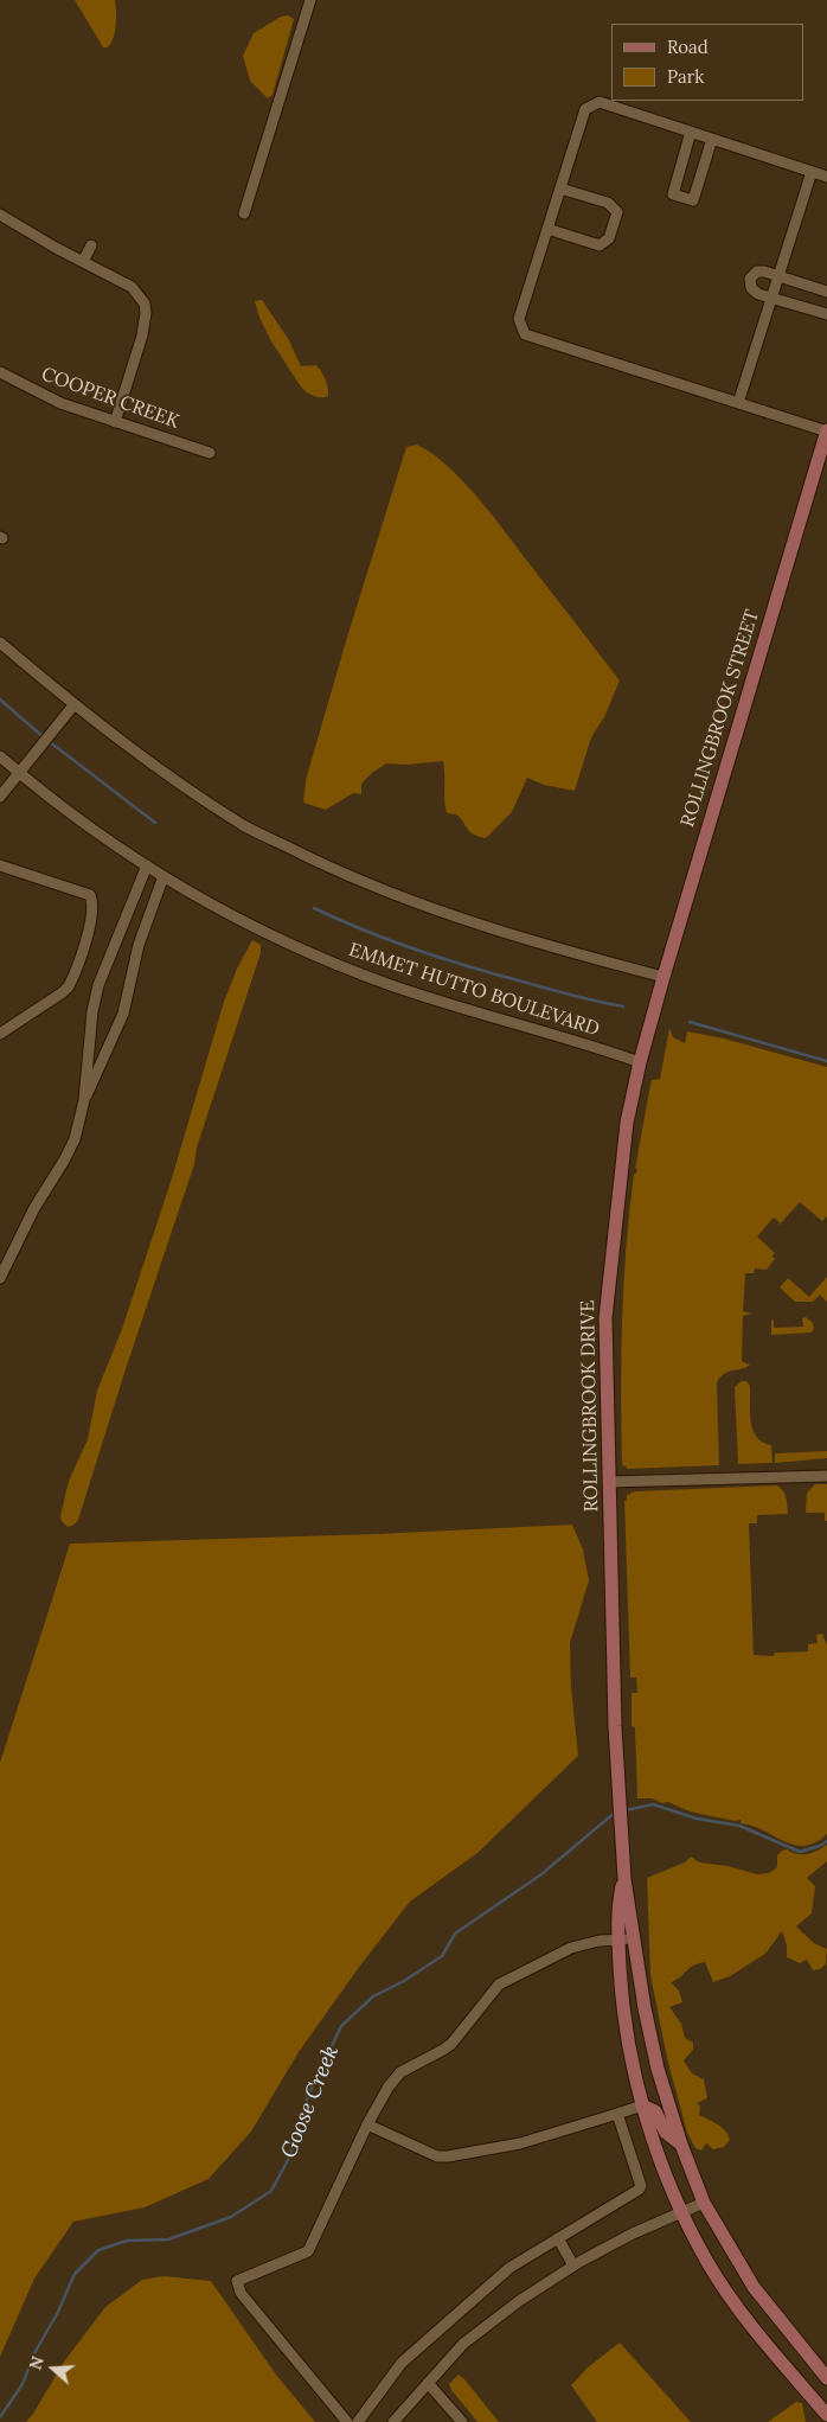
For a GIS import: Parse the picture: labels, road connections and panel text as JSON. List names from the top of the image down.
{
  "streets": {
    "main road": ["ROLLINGBROOK STREET", "ROLLINGBROOK DRIVE"],
    "street": ["COOPER CREEK", "EMMET HUTTO BOULEVARD"]
  },
  "crossings": [
    ["ROLLINGBROOK STREET", "ROLLINGBROOK DRIVE"],
    ["EMMET HUTTO BOULEVARD", "ROLLINGBROOK DRIVE"]
  ],
  "water": ["Goose Creek"],
  "legend": ["Road", "Park"],
  "north": "left"
}
